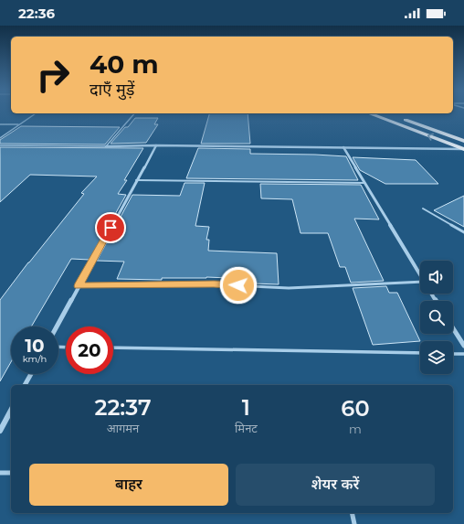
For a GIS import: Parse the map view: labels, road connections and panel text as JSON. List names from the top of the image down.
{
  "page": {
    "status": "22:36",
    "turn": ["40 m", "दाएँ मुड़ें"],
    "speed": "10 km/h",
    "limit": "20",
    "eta": [
      "22:37",
      "आगमन",
      "1",
      "मिनट",
      "60",
      "m"
    ],
    "buttons": ["बाहर", "शेयर करें"]
  }
}
